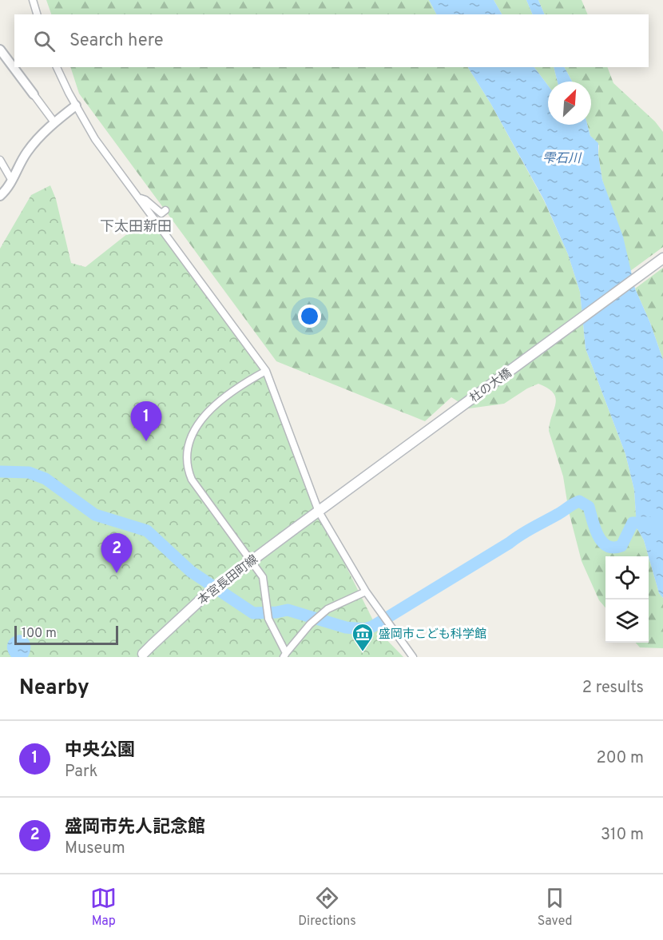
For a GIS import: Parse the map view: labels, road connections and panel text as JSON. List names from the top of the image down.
{
  "streets": {
    "main road": ["杜の大橋", "本宮長田町線"]
  },
  "crossings": [
    ["杜の大橋", "本宮長田町線"]
  ],
  "districts": ["下太田新田"],
  "water": ["雫石川"],
  "places": {
    "museum": ["盛岡市こども科学館"]
  },
  "scale_bar": "100 m",
  "north": "top right",
  "page": {
    "search": "Search here",
    "pins": ["1", "2"],
    "scale": "100 m",
    "heading": ["Nearby", "2 results"],
    "list": [
      {
        "mark": "1",
        "name": "中央公園",
        "note": "Park",
        "value": "200 m"
      },
      {
        "mark": "2",
        "name": "盛岡市先人記念館",
        "note": "Museum",
        "value": "310 m"
      }
    ],
    "nav": ["Map", "Directions", "Saved"]
  }
}
